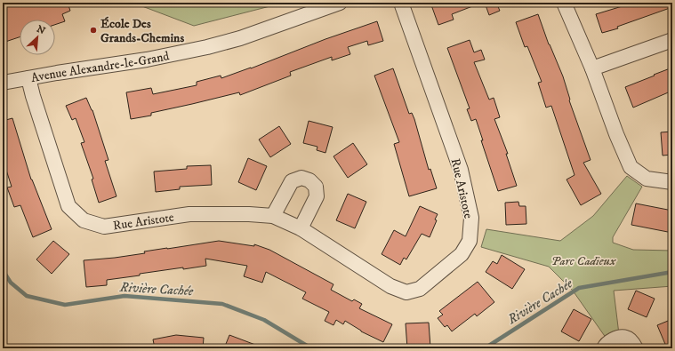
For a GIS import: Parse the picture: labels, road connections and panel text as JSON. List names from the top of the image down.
{
  "streets": {
    "street": ["Avenue Alexandre-le-Grand", "Rue Aristote"]
  },
  "crossings": [
    ["Avenue Alexandre-le-Grand", "Rue Aristote"]
  ],
  "water": ["Rivière Cachée"],
  "parks": ["Parc Cadieux"],
  "places": ["École Des Grands-Chemins"],
  "north": "top right"
}
